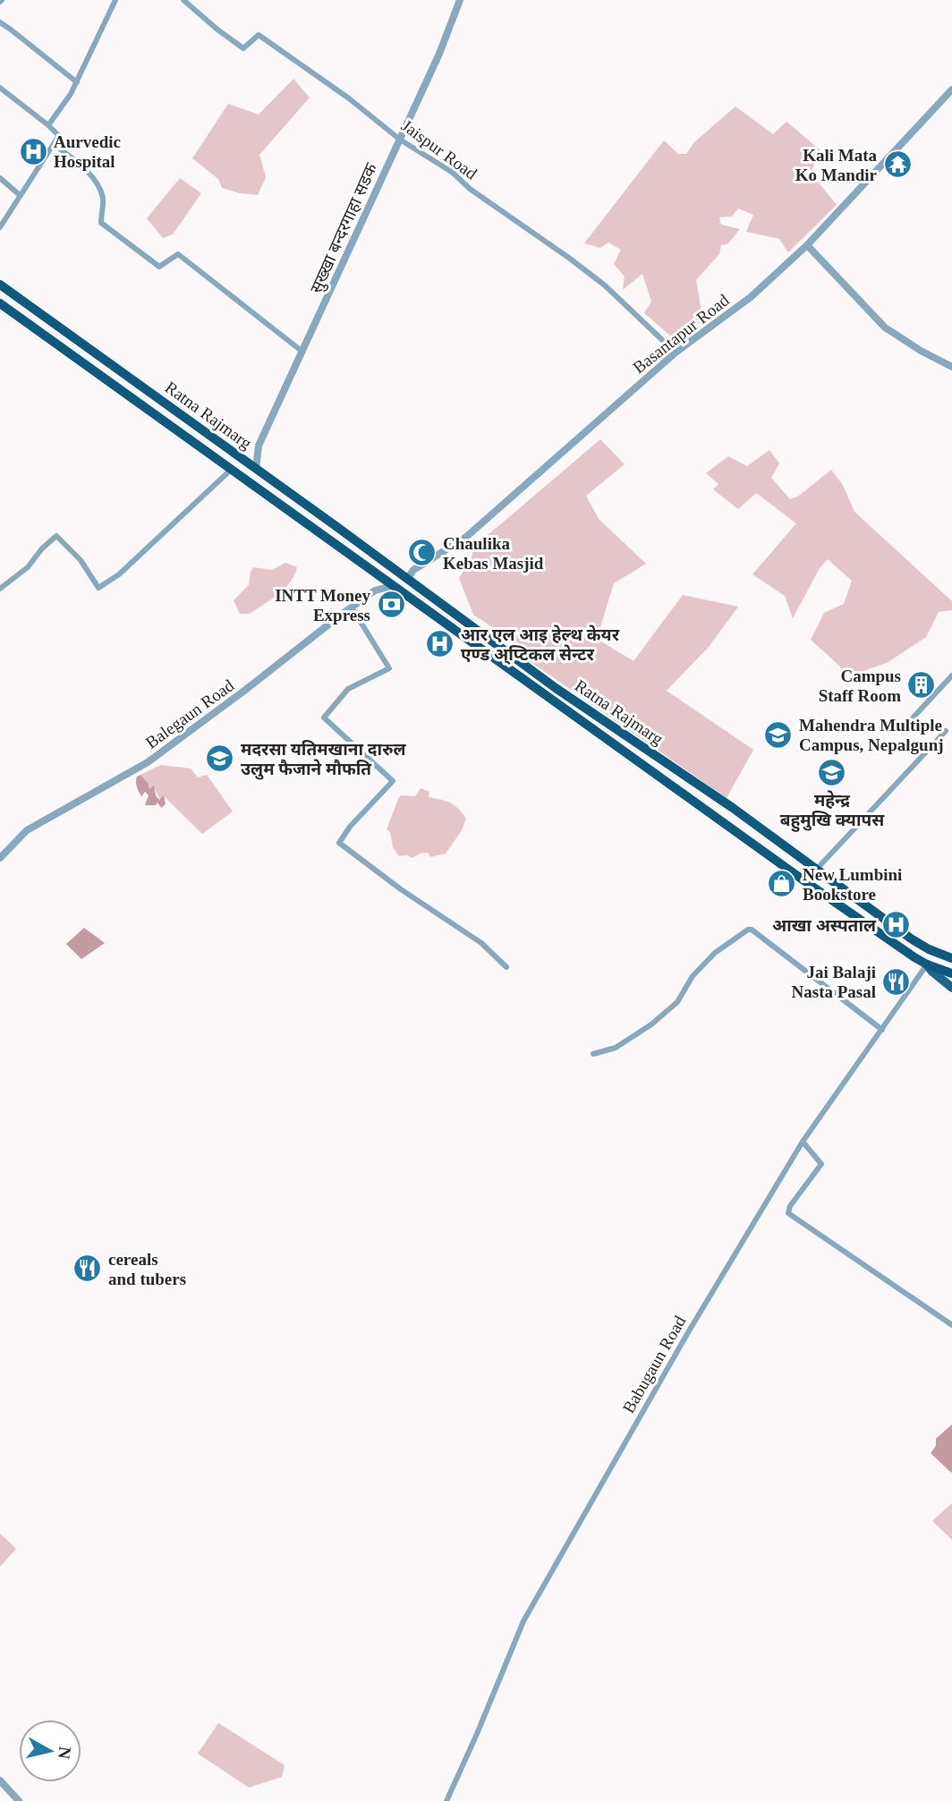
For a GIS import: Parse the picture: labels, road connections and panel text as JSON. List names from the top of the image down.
{
  "streets": {
    "highway": ["Ratna Rajmarg"],
    "street": [
      "Jaispur Road",
      "सुख्खा बन्दरगाहा सडक",
      "Basantapur Road",
      "Balegaun Road",
      "Babugaun Road"
    ]
  },
  "crossings": [
    ["Jaispur Road", "सुख्खा बन्दरगाहा सडक"],
    ["Jaispur Road", "Basantapur Road"],
    ["सुख्खा बन्दरगाहा सडक", "Ratna Rajmarg"],
    ["Basantapur Road", "Ratna Rajmarg"],
    ["Ratna Rajmarg", "Balegaun Road"],
    ["Ratna Rajmarg", "Babugaun Road"]
  ],
  "places": {
    "hospital": ["Aurvedic Hospital", "आर एल आइ हेल्थ केयर एण्ड अ्प्टिकल सेन्टर", "आखा अस्पताल"],
    "temple": ["Kali Mata Ko Mandir"],
    "mosque": ["Chaulika Kebas Masjid"],
    "bank": ["INTT Money Express"],
    "building": ["Campus Staff Room"],
    "school or university": ["Mahendra Multiple Campus, Nepalgunj", "मदरसा यतिमखाना दारुल उलुम फैजाने माैफति", "महेन्द्र बहुमुखि क्यापस"],
    "shop": ["New Lumbini Bookstore"],
    "restaurant": ["Jai Balaji Nasta Pasal", "cereals and tubers"]
  },
  "north": "right"
}
